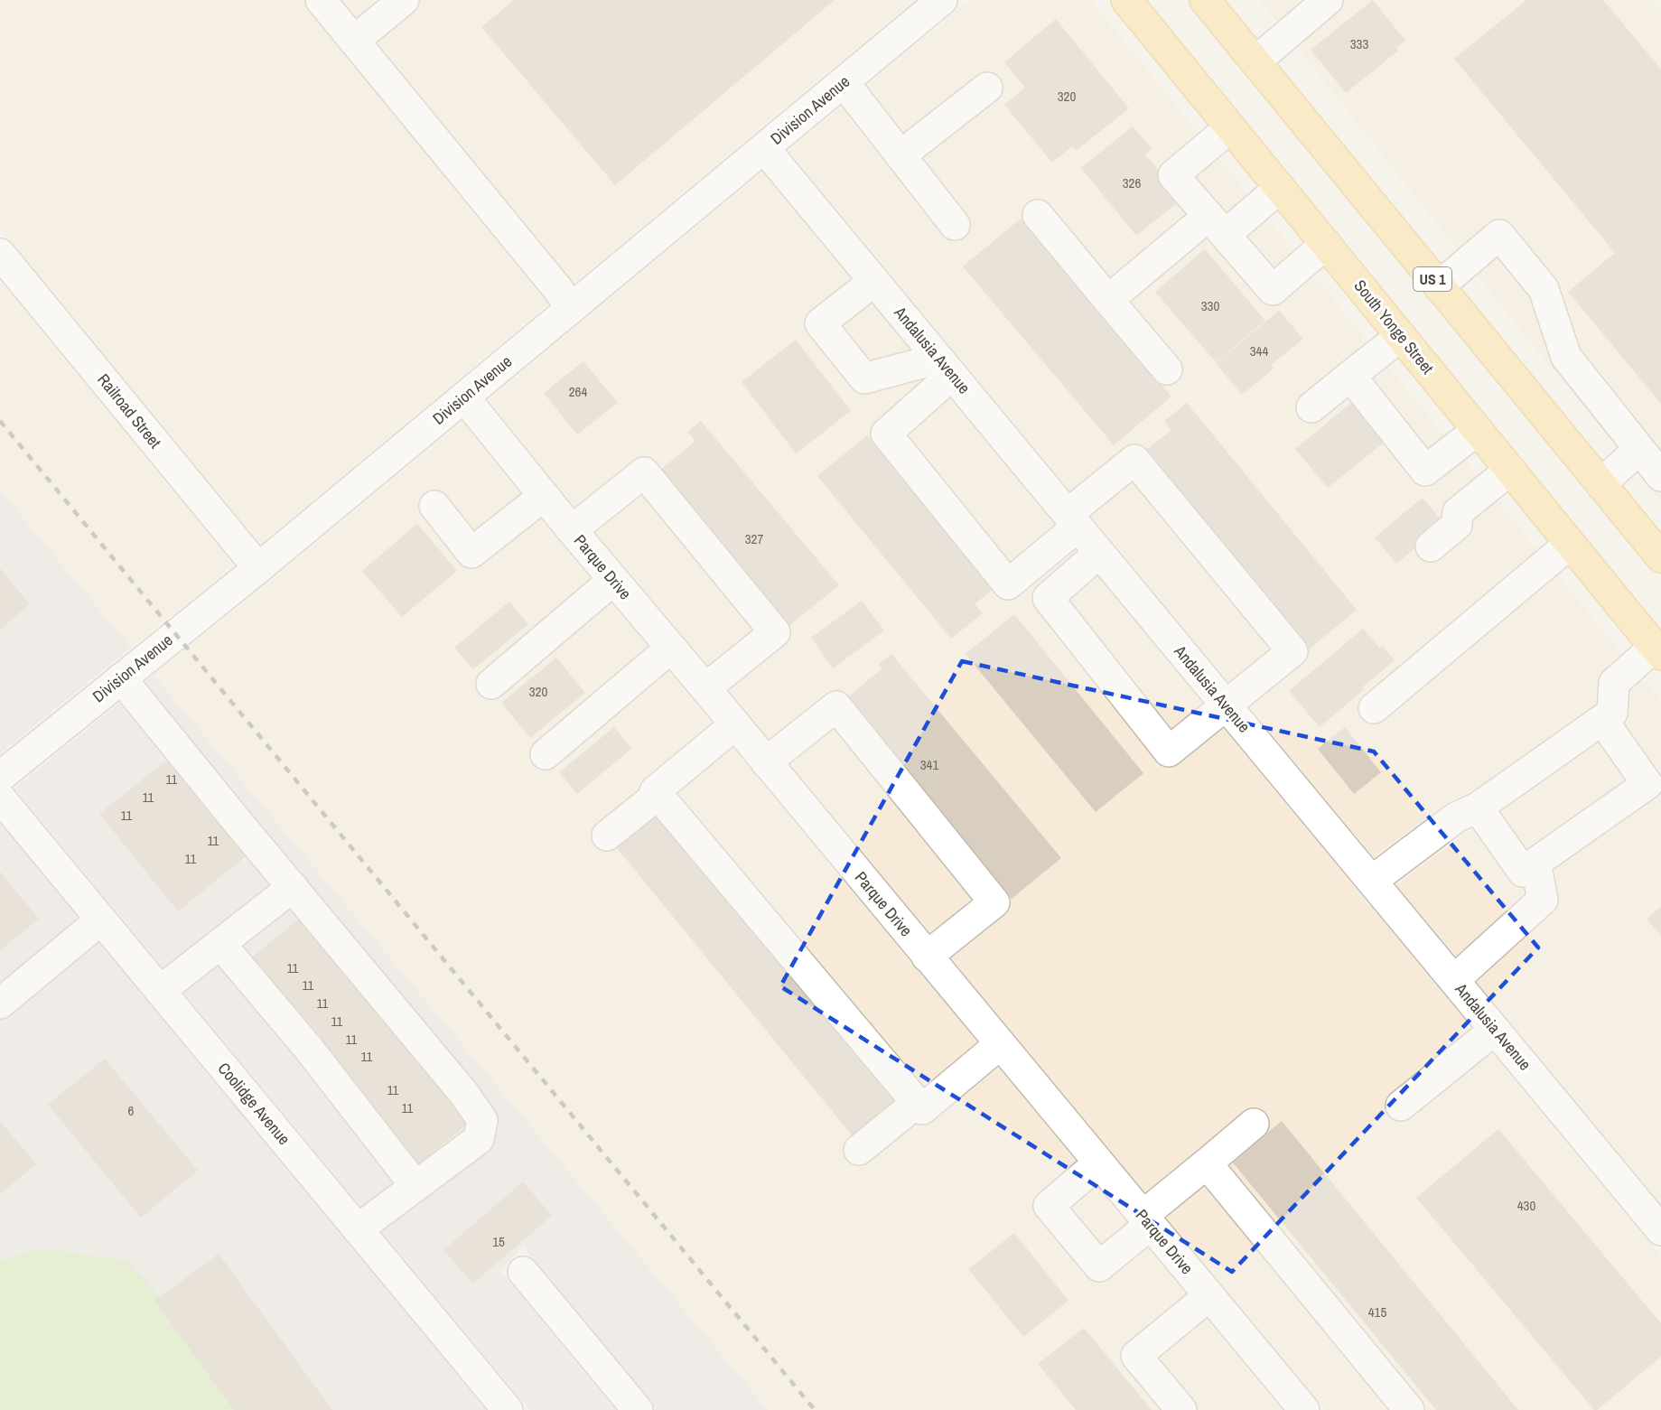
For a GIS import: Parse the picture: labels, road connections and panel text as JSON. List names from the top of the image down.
{
  "streets": {
    "main road": ["US 1", "South Yonge Street"],
    "street": [
      "Division Avenue",
      "Andalusia Avenue",
      "Railroad Street",
      "Parque Drive",
      "Coolidge Avenue"
    ]
  },
  "crossings": [
    ["Division Avenue", "Andalusia Avenue"],
    ["Division Avenue", "Railroad Street"],
    ["Division Avenue", "Parque Drive"]
  ],
  "house_numbers": [
    "333",
    "320",
    "326",
    "330",
    "344",
    "264",
    "327",
    "320",
    "341",
    "11",
    "11",
    "11",
    "11",
    "11",
    "11",
    "11",
    "11",
    "11",
    "11",
    "11",
    "11",
    "11",
    "6",
    "430",
    "15",
    "415"
  ]
}
